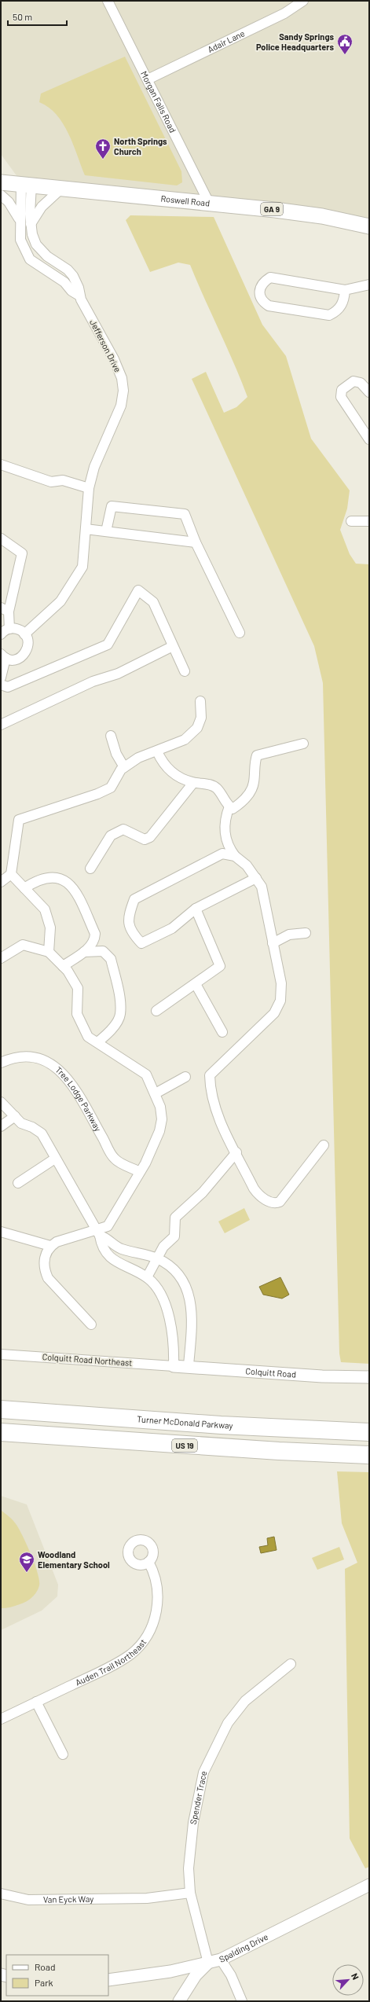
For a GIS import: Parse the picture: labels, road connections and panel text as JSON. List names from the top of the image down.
{
  "streets": {
    "highway": ["Turner McDonald Parkway", "US 19"],
    "main road": ["Roswell Road", "GA 9"],
    "street": [
      "Adair Lane",
      "Morgan Falls Road",
      "Jefferson Drive",
      "Tree Lodge Parkway",
      "Colquitt Road Northeast",
      "Colquitt Road",
      "Auden Trail Northeast",
      "Spender Trace",
      "Van Eyck Way",
      "Spalding Drive"
    ]
  },
  "crossings": [
    ["Adair Lane", "Morgan Falls Road"],
    ["Morgan Falls Road", "Roswell Road"],
    ["Roswell Road", "Jefferson Drive"],
    ["Colquitt Road Northeast", "Colquitt Road"],
    ["Spender Trace", "Van Eyck Way"],
    ["Spender Trace", "Spalding Drive"]
  ],
  "places": {
    "public building": ["Sandy Springs Police Headquarters"],
    "church": ["North Springs Church"],
    "school or university": ["Woodland Elementary School"]
  },
  "legend": ["Road", "Park"],
  "scale_bar": "50 m",
  "north": "top right"
}
